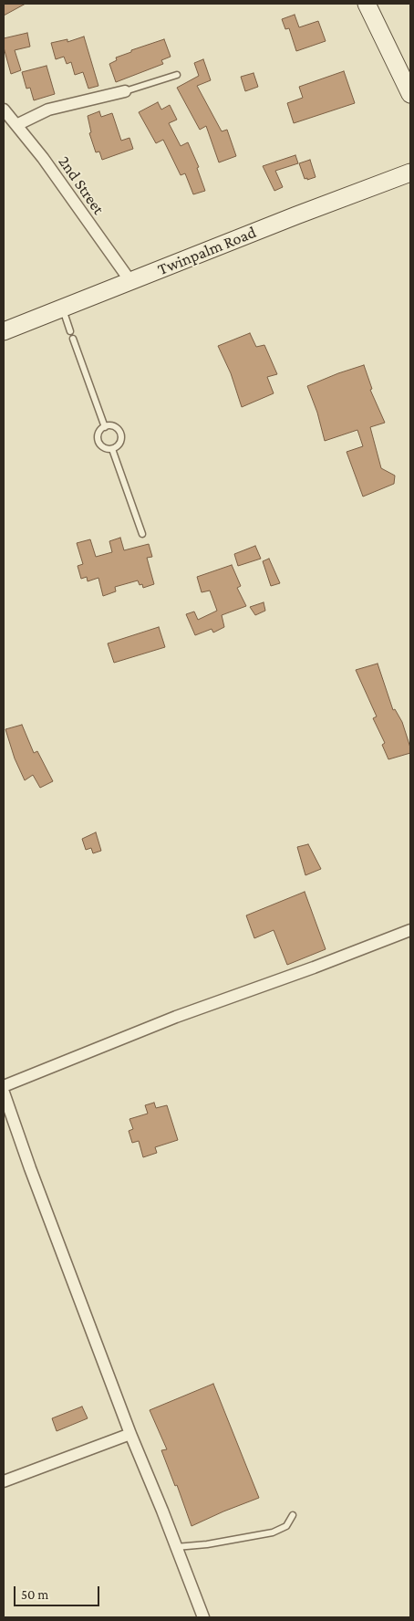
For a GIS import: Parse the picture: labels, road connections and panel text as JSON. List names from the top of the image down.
{
  "streets": {
    "main road": ["Twinpalm Road"],
    "street": ["2nd Street"]
  },
  "crossings": [
    ["2nd Street", "Twinpalm Road"]
  ],
  "scale_bar": "50 m"
}
